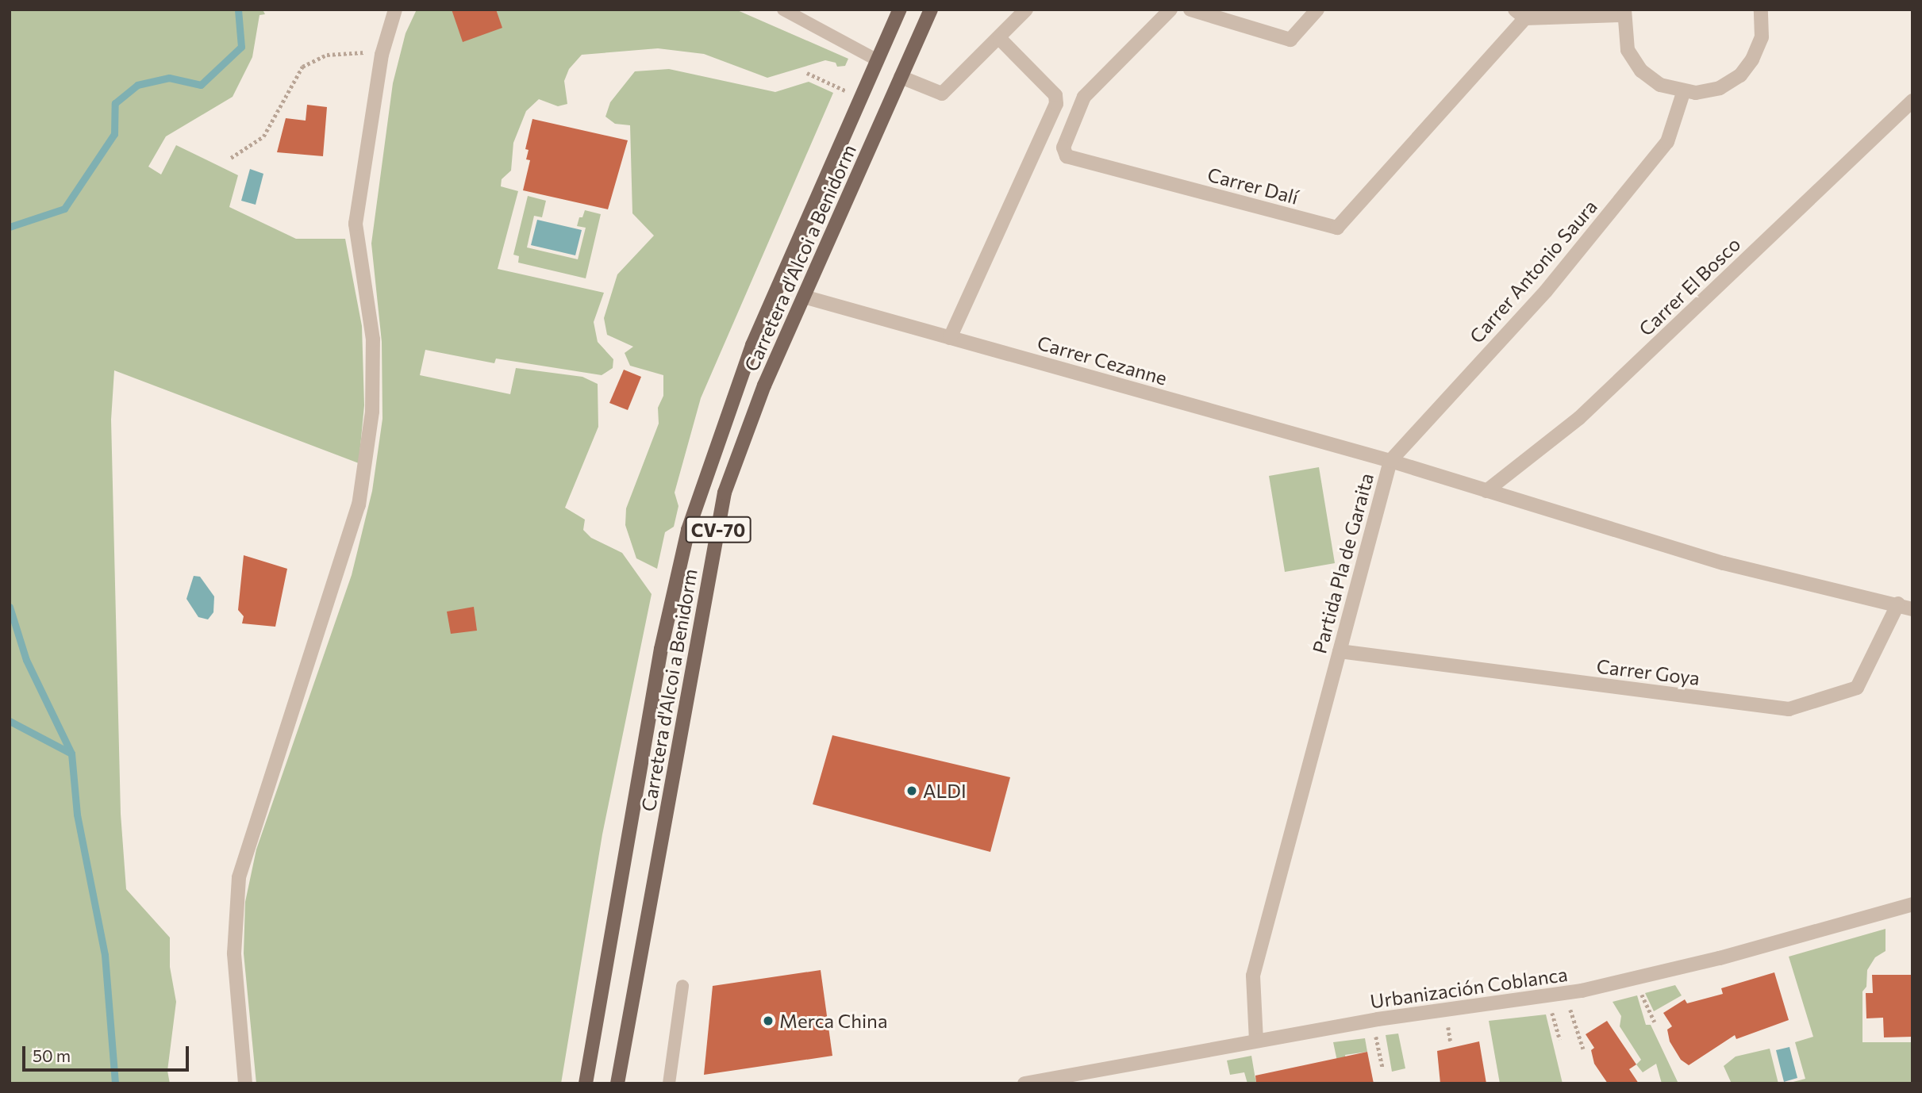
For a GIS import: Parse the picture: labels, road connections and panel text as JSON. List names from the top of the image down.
{
  "streets": {
    "main road": ["Carretera d'Alcoi a Benidorm", "CV-70"],
    "street": [
      "Carrer Dalí",
      "Carrer Antonio Saura",
      "Carrer El Bosco",
      "Carrer Cezanne",
      "Partida Pla de Garaita",
      "Carrer Goya",
      "Urbanización Coblanca"
    ]
  },
  "crossings": [
    ["Carretera d'Alcoi a Benidorm", "Carrer Cezanne"],
    ["Carrer Antonio Saura", "Carrer Cezanne"],
    ["Carrer Antonio Saura", "Partida Pla de Garaita"],
    ["Carrer El Bosco", "Partida Pla de Garaita"],
    ["Carrer Cezanne", "Partida Pla de Garaita"],
    ["Partida Pla de Garaita", "Carrer Goya"],
    ["Partida Pla de Garaita", "Urbanización Coblanca"]
  ],
  "places": ["ALDI", "Merca China"],
  "scale_bar": "50 m"
}
